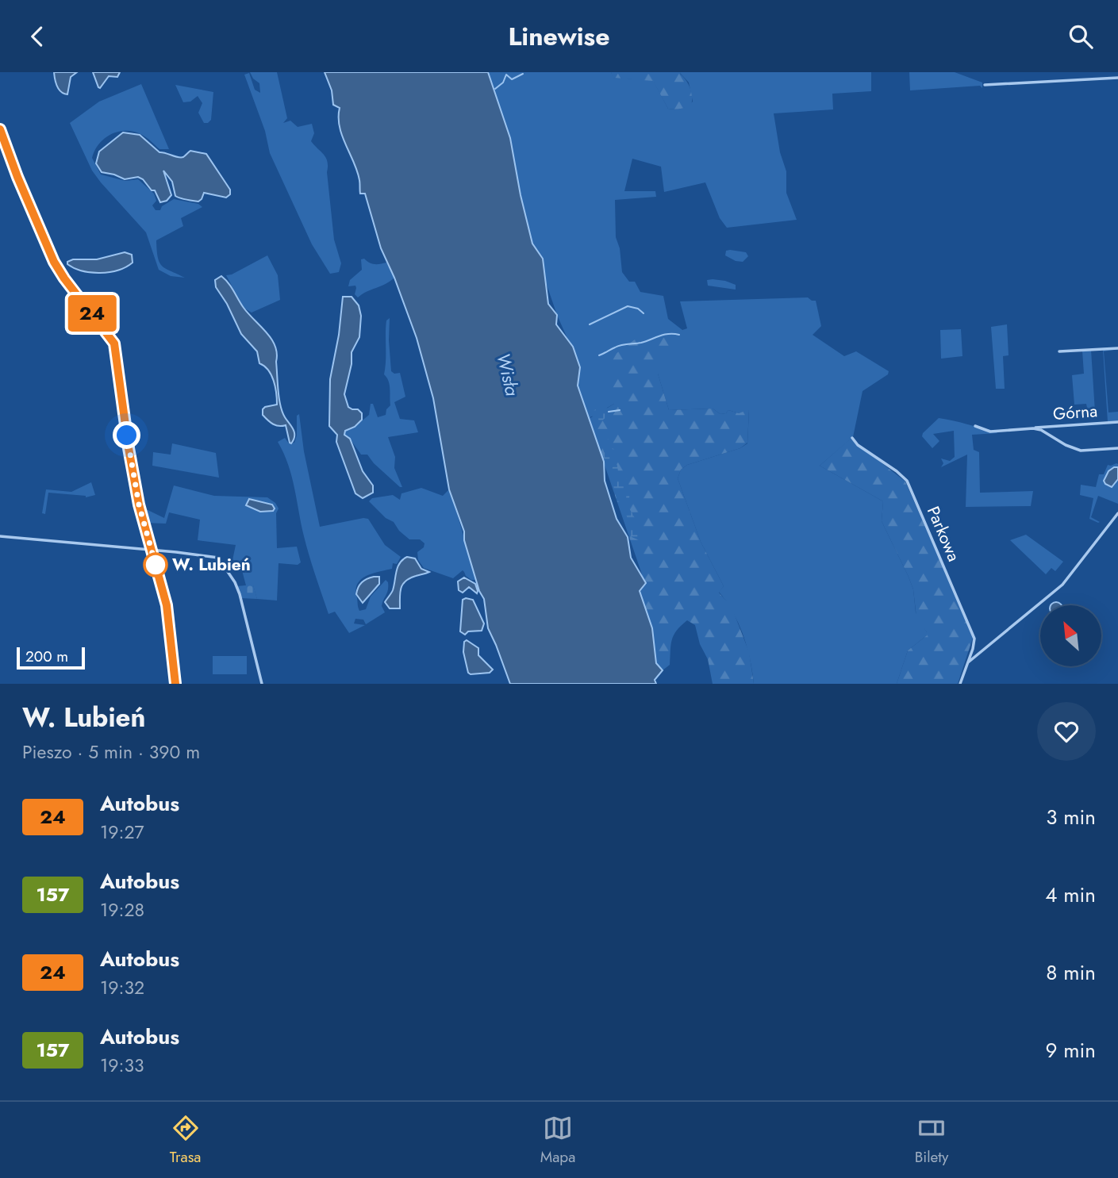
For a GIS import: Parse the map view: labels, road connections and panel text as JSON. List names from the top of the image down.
{
  "streets": {
    "street": ["Górna", "Parkowa"]
  },
  "water": ["Wisła"],
  "places": ["W. Lubień"],
  "lines": ["bus line 24"],
  "scale_bar": "200 m",
  "north": "top left",
  "page": {
    "header": "Linewise",
    "on_map": "24",
    "scale": "200 m",
    "heading": ["W. Lubień", "Pieszo · 5 min · 390 m"],
    "list": [
      {
        "mark": "24",
        "name": "Autobus",
        "note": "19:27",
        "value": "3 min"
      },
      {
        "mark": "157",
        "name": "Autobus",
        "note": "19:28",
        "value": "4 min"
      },
      {
        "mark": "24",
        "name": "Autobus",
        "note": "19:32",
        "value": "8 min"
      },
      {
        "mark": "157",
        "name": "Autobus",
        "note": "19:33",
        "value": "9 min"
      }
    ],
    "tabs": ["Trasa", "Mapa", "Bilety"]
  }
}
